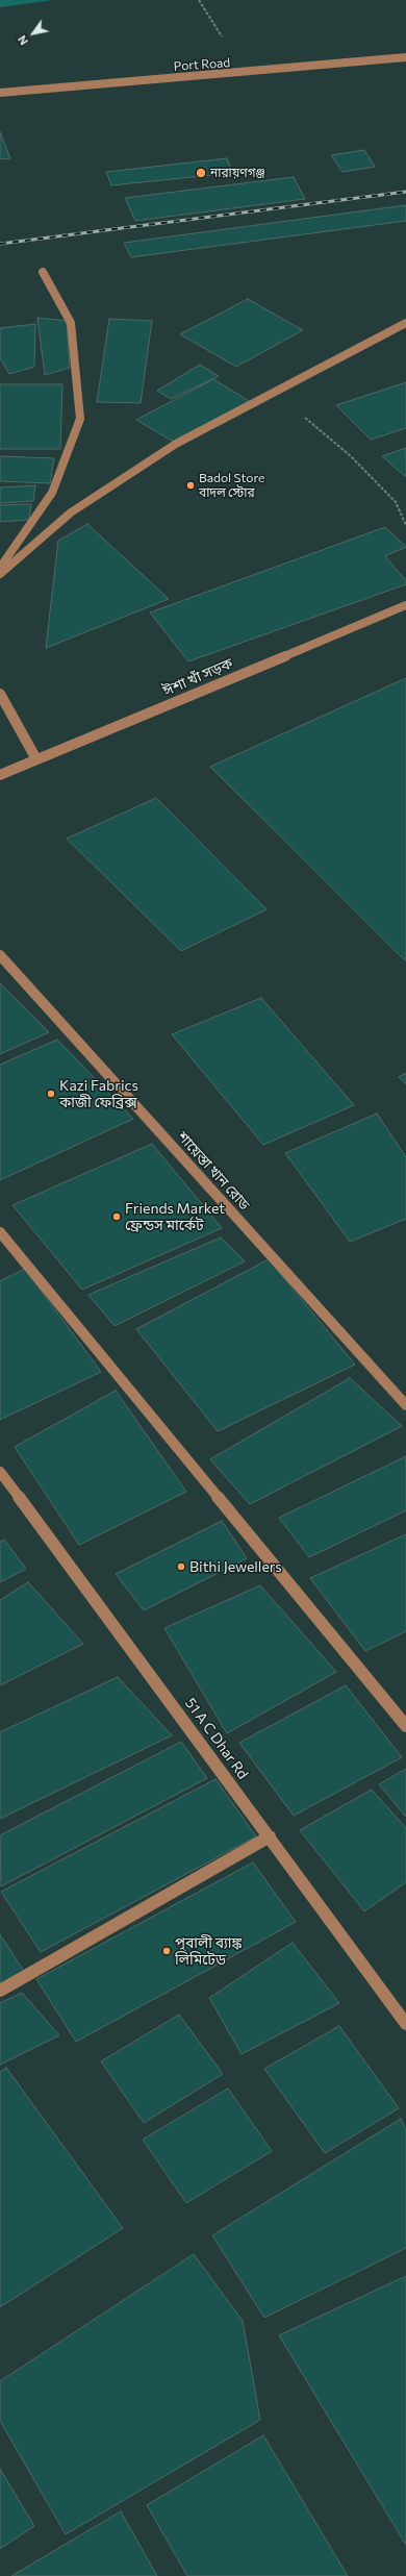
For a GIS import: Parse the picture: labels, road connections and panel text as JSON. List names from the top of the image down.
{
  "streets": {
    "street": [
      "Port Road",
      "ঈশা খাঁ সড়ক",
      "শায়েস্তা খান রোড",
      "51 A C Dhar Rd"
    ]
  },
  "places": [
    "নারায়ণগঞ্জ",
    "Badol Store বাদল স্টোর",
    "Kazi Fabrics কাজী ফেব্রিক্স",
    "Friends Market ফ্রেন্ডস মার্কেট",
    "Bithi Jewellers",
    "পূবালী ব্যাঙ্ক লিমিটেড"
  ],
  "north": "bottom left"
}
